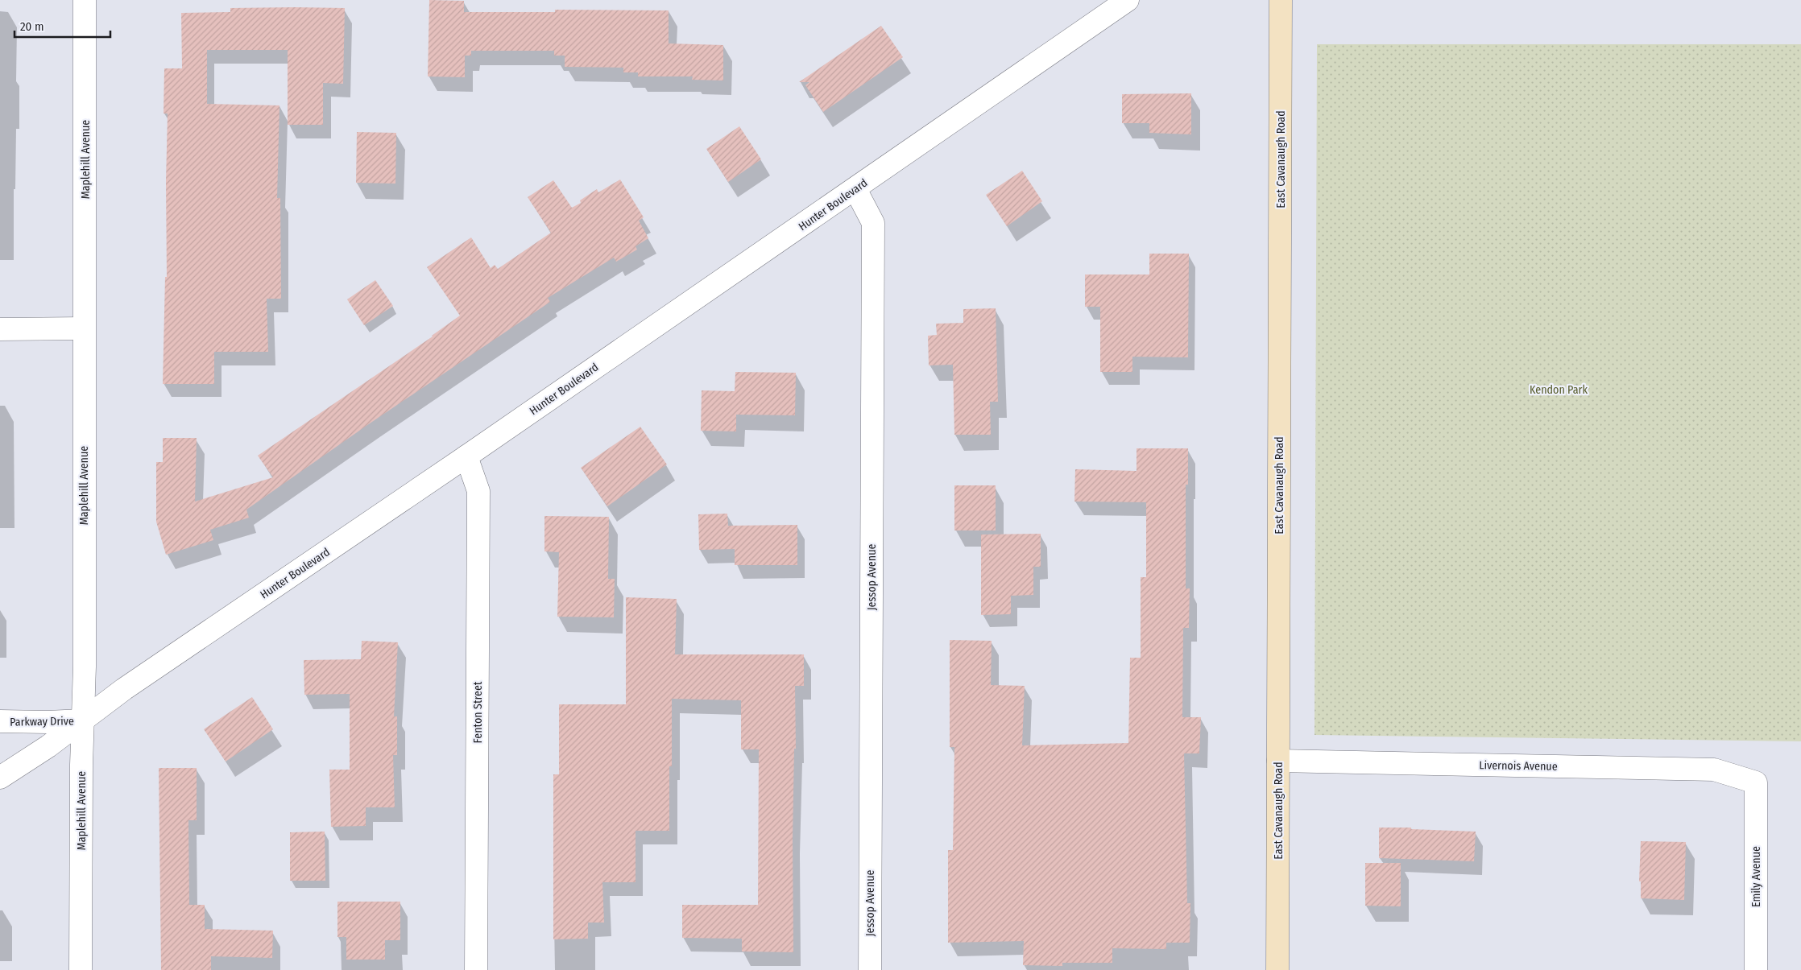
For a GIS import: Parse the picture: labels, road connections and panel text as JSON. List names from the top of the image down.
{
  "streets": {
    "street": [
      "Maplehill Avenue",
      "East Cavanaugh Road",
      "Hunter Boulevard",
      "Jessop Avenue",
      "Fenton Street",
      "Parkway Drive",
      "Livernois Avenue",
      "Emily Avenue"
    ]
  },
  "crossings": [
    ["Maplehill Avenue", "Hunter Boulevard"],
    ["Maplehill Avenue", "Parkway Drive"],
    ["East Cavanaugh Road", "Livernois Avenue"],
    ["Hunter Boulevard", "Jessop Avenue"],
    ["Hunter Boulevard", "Fenton Street"],
    ["Hunter Boulevard", "Parkway Drive"],
    ["Livernois Avenue", "Emily Avenue"]
  ],
  "parks": ["Kendon Park"],
  "scale_bar": "20 m"
}
